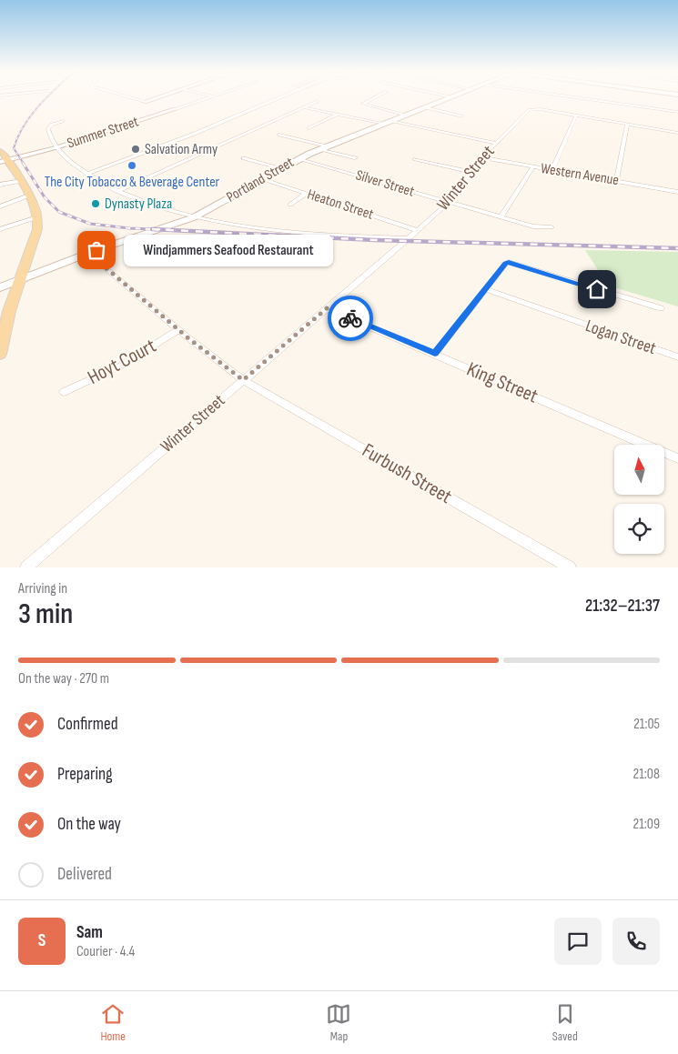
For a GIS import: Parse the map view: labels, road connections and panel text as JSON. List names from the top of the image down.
{
  "streets": {
    "street": [
      "Summer Street",
      "Western Avenue",
      "Winter Street",
      "Portland Street",
      "Silver Street",
      "Heaton Street",
      "Logan Street",
      "Hoyt Court",
      "King Street",
      "Furbush Street"
    ]
  },
  "crossings": [
    ["Western Avenue", "Winter Street"],
    ["Winter Street", "Silver Street"],
    ["Winter Street", "Heaton Street"],
    ["Winter Street", "King Street"],
    ["Winter Street", "Furbush Street"],
    ["Portland Street", "Silver Street"],
    ["Portland Street", "Heaton Street"],
    ["Portland Street", "Furbush Street"],
    ["Hoyt Court", "Furbush Street"]
  ],
  "places": [
    "Salvation Army",
    "The City Tobacco & Beverage Center",
    "Dynasty Plaza",
    "Windjammers Seafood Restaurant"
  ],
  "north": "top",
  "page": {
    "bubble": "Windjammers Seafood Restaurant",
    "heading": ["3 min", "Arriving in", "21:32–21:37"],
    "panel": ["Sam", "Courier · 4.4"],
    "bar": "On the way · 270 m",
    "list": [
      ["Confirmed", "21:05"],
      ["Preparing", "21:08"],
      ["On the way", "21:09"],
      "Delivered"
    ],
    "round": "S",
    "tabs": ["Home", "Map", "Saved"]
  }
}
